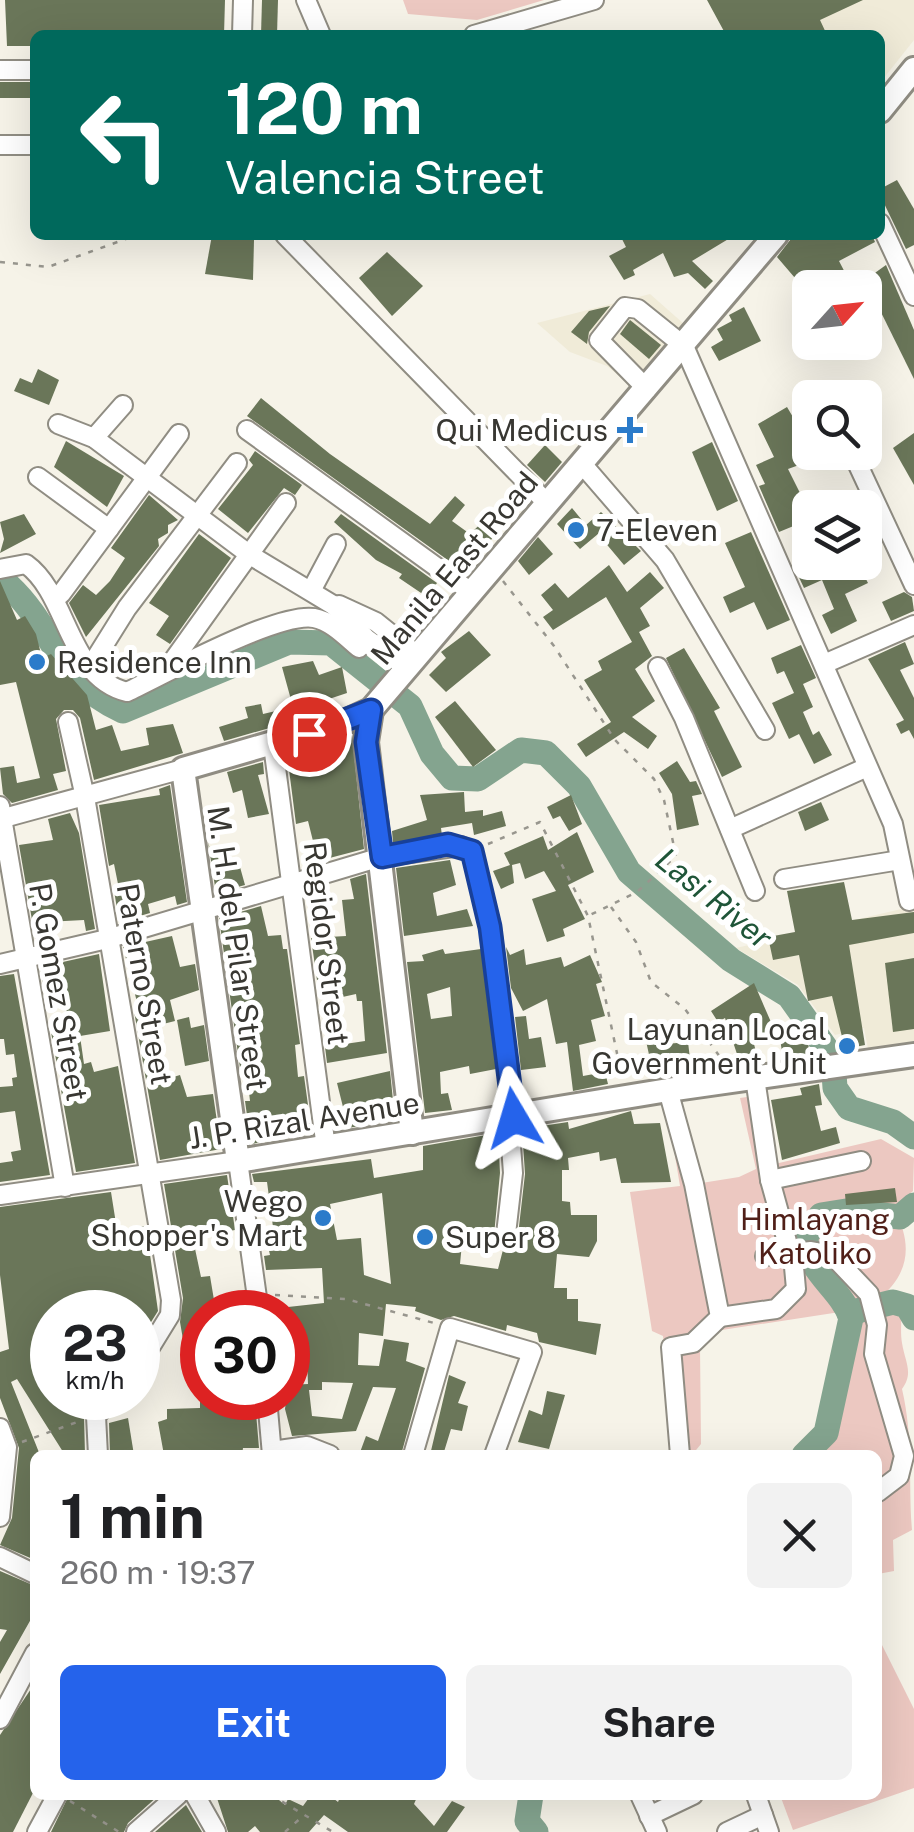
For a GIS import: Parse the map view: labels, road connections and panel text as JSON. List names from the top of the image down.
{
  "streets": {
    "main road": ["Manila East Road", "M. H. del Pilar Street", "J. P. Rizal Avenue"],
    "street": ["Regidor Street", "Paterno Street", "P. Gomez Street"]
  },
  "crossings": [
    ["Regidor Street", "J. P. Rizal Avenue"],
    ["M. H. del Pilar Street", "J. P. Rizal Avenue"],
    ["Paterno Street", "J. P. Rizal Avenue"],
    ["P. Gomez Street", "J. P. Rizal Avenue"]
  ],
  "water": ["Lasi River"],
  "parks": ["Himlayang Katoliko"],
  "places": {
    "health": ["Qui Medicus"],
    "other": [
      "7-Eleven",
      "Residence Inn",
      "Layunan Local Government Unit",
      "Wego Shopper's Mart",
      "Super 8"
    ]
  },
  "north": "top right",
  "page": {
    "turn": ["120 m", "Valencia Street"],
    "speed": "23 km/h",
    "limit": "30",
    "heading": ["1 min", "260 m · 19:37"],
    "buttons": ["Exit", "Share"]
  }
}
